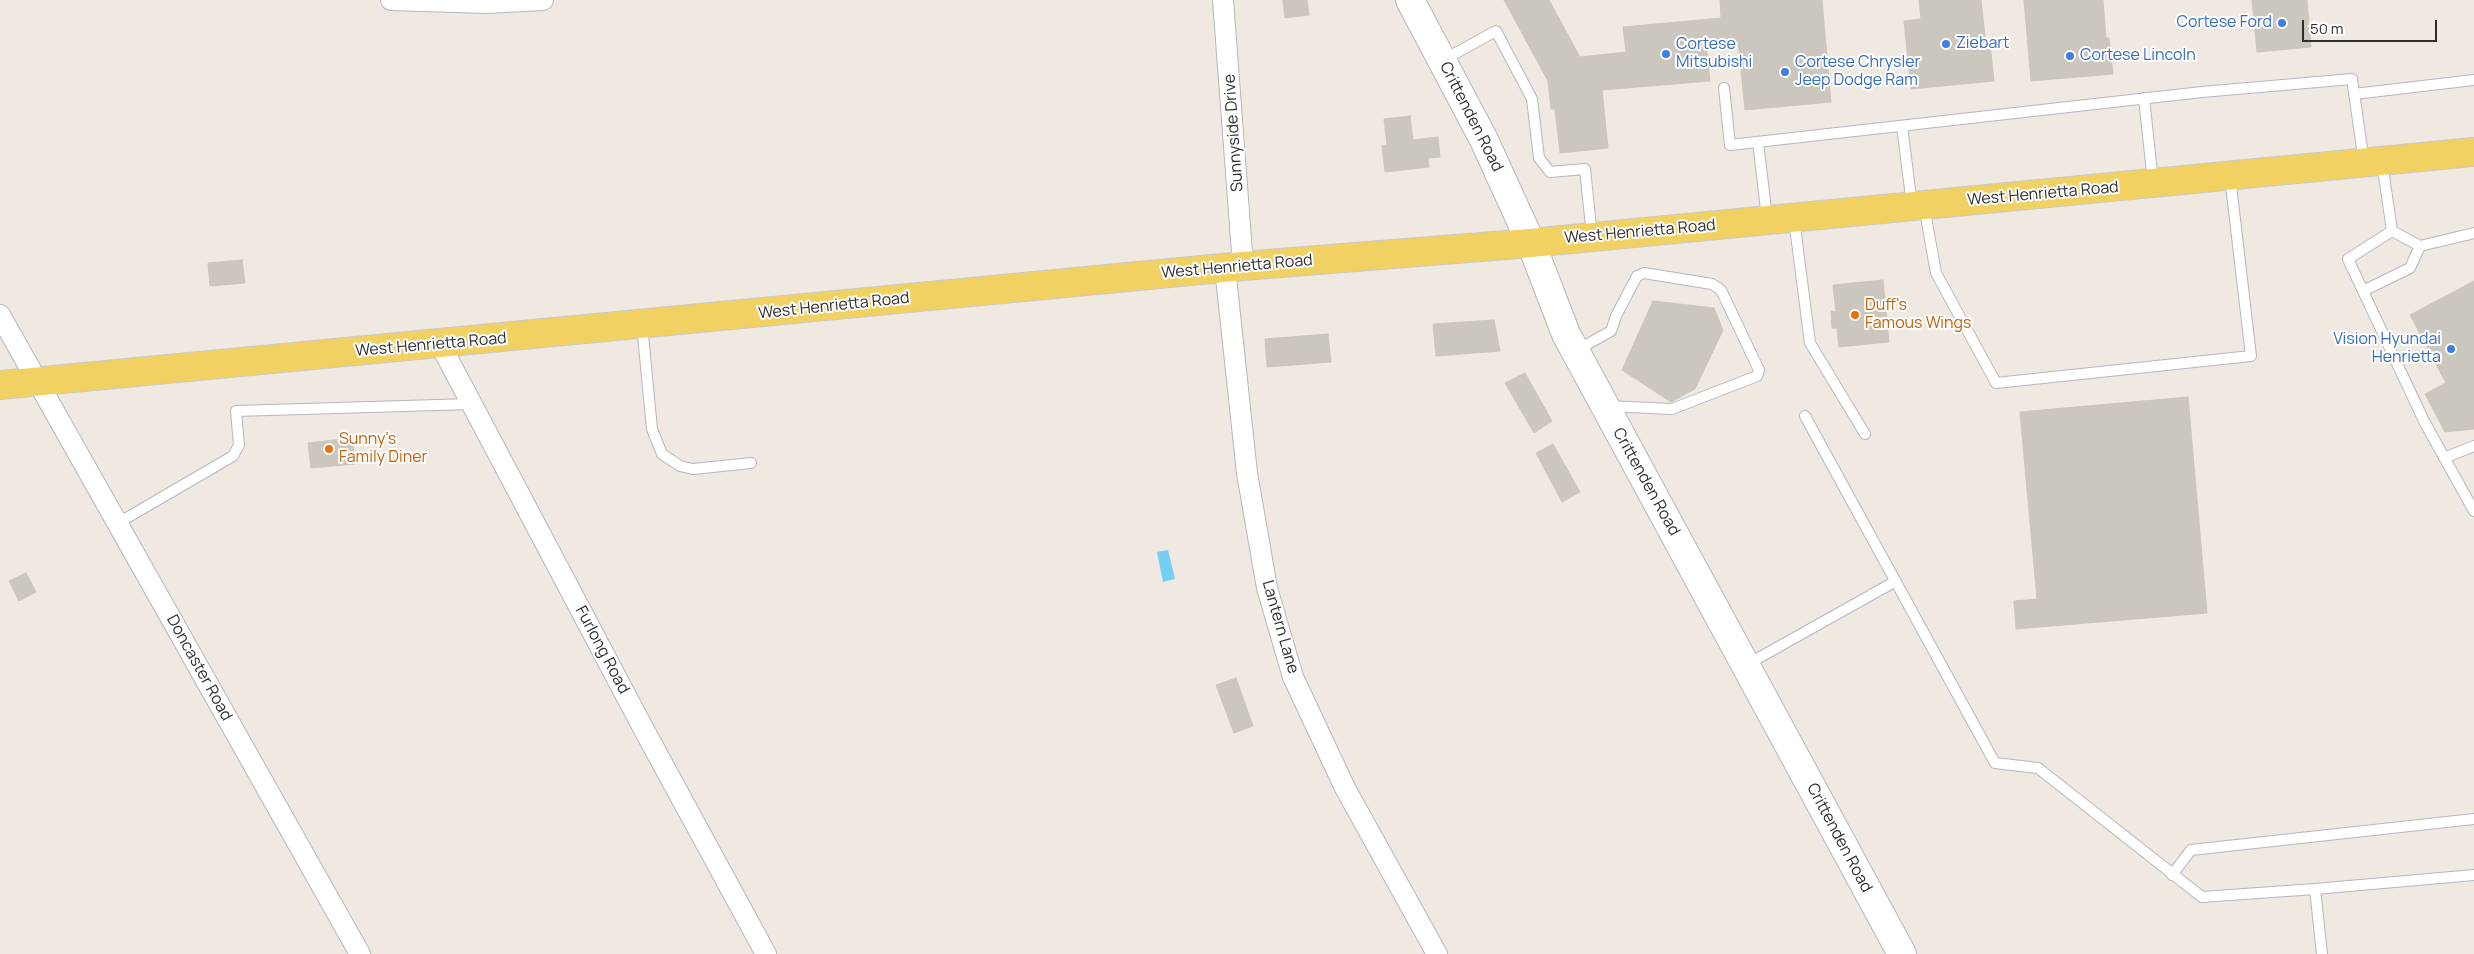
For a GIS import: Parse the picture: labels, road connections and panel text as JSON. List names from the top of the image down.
{
  "streets": {
    "main road": ["West Henrietta Road"],
    "street": [
      "Crittenden Road",
      "Sunnyside Drive",
      "Lantern Lane",
      "Furlong Road",
      "Doncaster Road"
    ]
  },
  "crossings": [
    ["Crittenden Road", "West Henrietta Road"],
    ["Sunnyside Drive", "West Henrietta Road"],
    ["Sunnyside Drive", "Lantern Lane"],
    ["West Henrietta Road", "Lantern Lane"],
    ["West Henrietta Road", "Furlong Road"],
    ["West Henrietta Road", "Doncaster Road"]
  ],
  "places": [
    "Cortese Ford",
    "Ziebart",
    "Cortese Mitsubishi",
    "Cortese Lincoln",
    "Cortese Chrysler Jeep Dodge Ram",
    "Duff's Famous Wings",
    "Vision Hyundai Henrietta",
    "Sunny's Family Diner"
  ],
  "scale_bar": "50 m"
}
